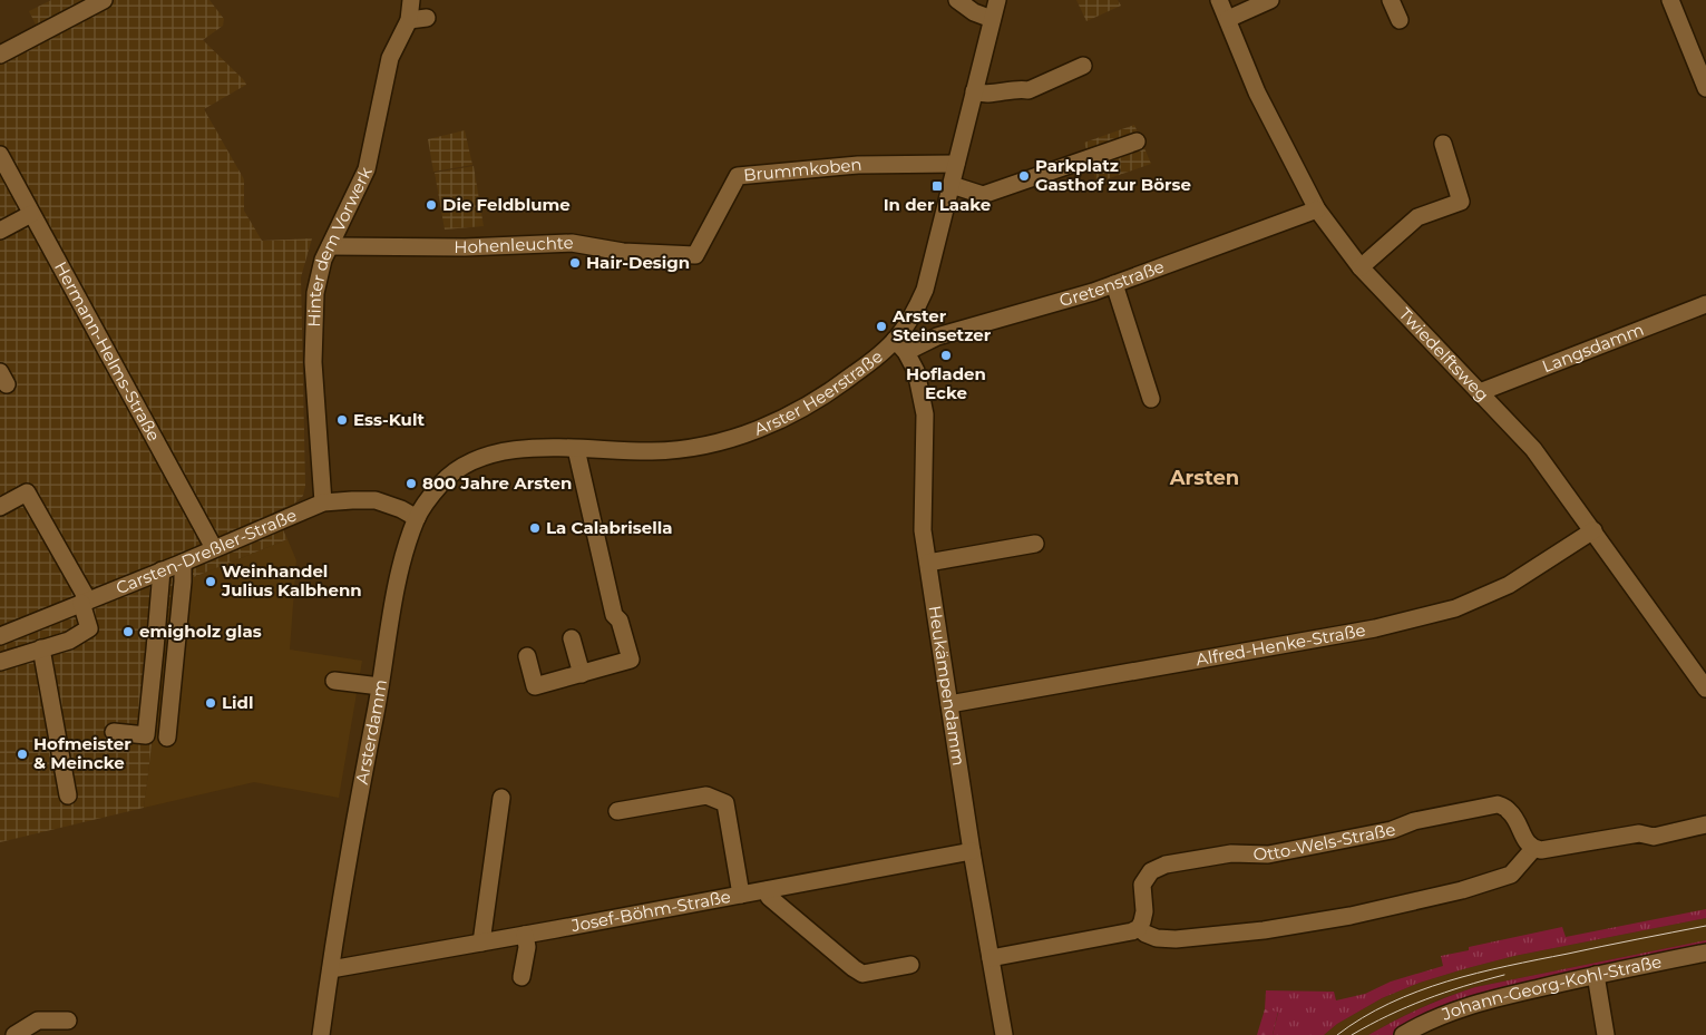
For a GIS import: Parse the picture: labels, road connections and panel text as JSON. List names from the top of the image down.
{
  "streets": {
    "street": [
      "Brummkoben",
      "Hohenleuchte",
      "Hinter dem Vorwerk",
      "Gretenstraße",
      "Langsdamm",
      "Hermann-Helms-Straße",
      "Twiedelftsweg",
      "Arster Heerstraße",
      "Carsten-Dreßler-Straße",
      "Alfred-Henke-Straße",
      "Heukämpendamm",
      "Arsterdamm",
      "Otto-Wels-Straße",
      "Josef-Böhm-Straße",
      "Johann-Georg-Kohl-Straße"
    ]
  },
  "crossings": [
    ["Brummkoben", "Hohenleuchte"],
    ["Brummkoben", "Arster Heerstraße"],
    ["Hohenleuchte", "Hinter dem Vorwerk"],
    ["Hinter dem Vorwerk", "Carsten-Dreßler-Straße"],
    ["Gretenstraße", "Twiedelftsweg"],
    ["Gretenstraße", "Arster Heerstraße"],
    ["Gretenstraße", "Heukämpendamm"],
    ["Langsdamm", "Twiedelftsweg"],
    ["Hermann-Helms-Straße", "Carsten-Dreßler-Straße"],
    ["Twiedelftsweg", "Alfred-Henke-Straße"],
    ["Arster Heerstraße", "Heukämpendamm"],
    ["Arster Heerstraße", "Arsterdamm"],
    ["Carsten-Dreßler-Straße", "Arsterdamm"],
    ["Alfred-Henke-Straße", "Heukämpendamm"],
    ["Heukämpendamm", "Josef-Böhm-Straße"],
    ["Arsterdamm", "Josef-Böhm-Straße"]
  ],
  "districts": ["Arsten"],
  "places": {
    "other": [
      "Parkplatz Gasthof zur Börse",
      "Die Feldblume",
      "Hair-Design",
      "Arster Steinsetzer",
      "Hofladen Ecke",
      "Ess-Kult",
      "800 Jahre Arsten",
      "La Calabrisella",
      "Weinhandel Julius Kalbhenn",
      "emigholz glas",
      "Lidl",
      "Hofmeister & Meincke"
    ],
    "transit": ["In der Laake"]
  }
}
